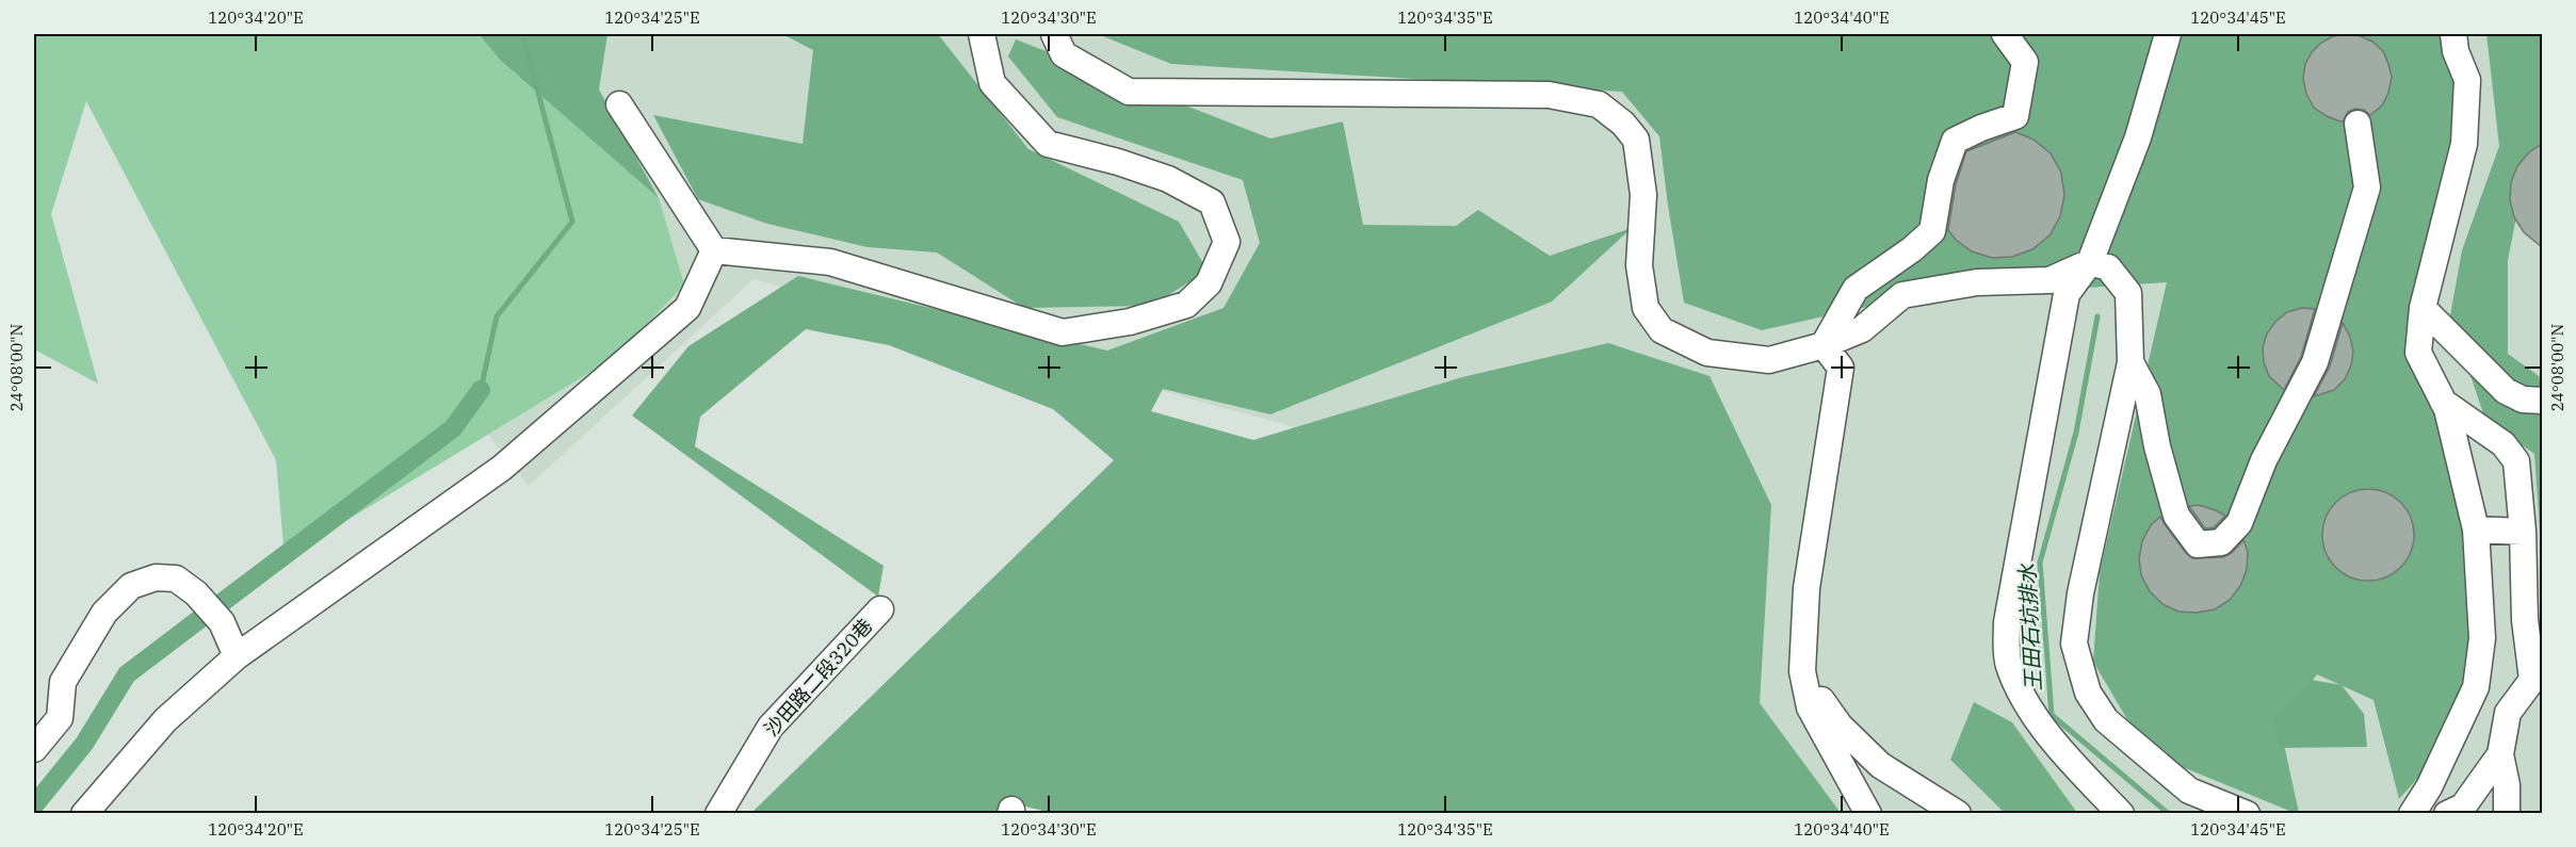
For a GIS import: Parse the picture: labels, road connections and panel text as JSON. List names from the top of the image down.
{
  "streets": {
    "street": ["沙田路二段320巷"]
  },
  "water": ["王田石坑排水"],
  "coordinates": [
    "120°34'20\"E",
    "120°34'25\"E",
    "120°34'30\"E",
    "120°34'35\"E",
    "120°34'40\"E",
    "120°34'45\"E",
    "24°08'00\"N"
  ]
}
